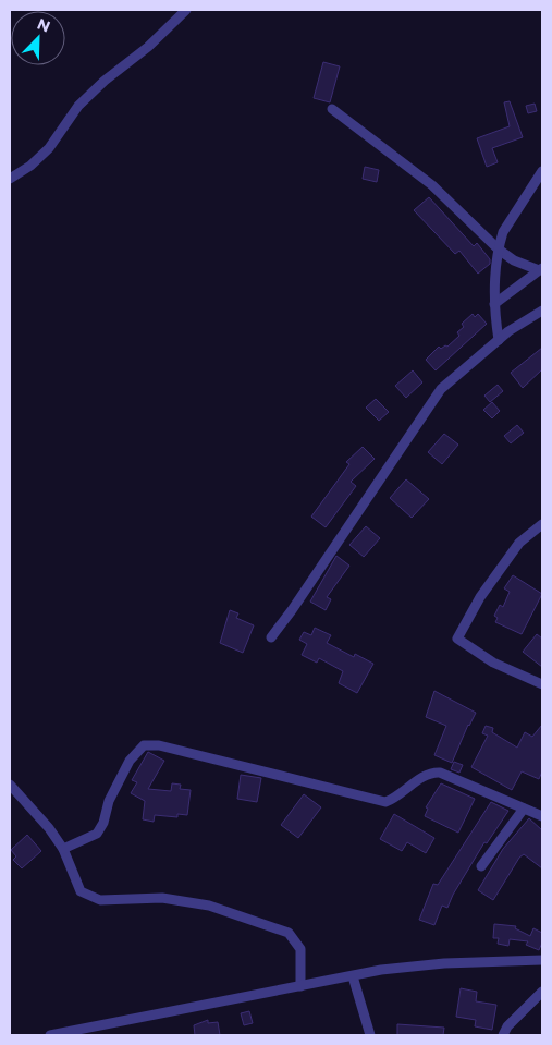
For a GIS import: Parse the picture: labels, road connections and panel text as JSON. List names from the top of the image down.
{
  "north": "top right"
}
